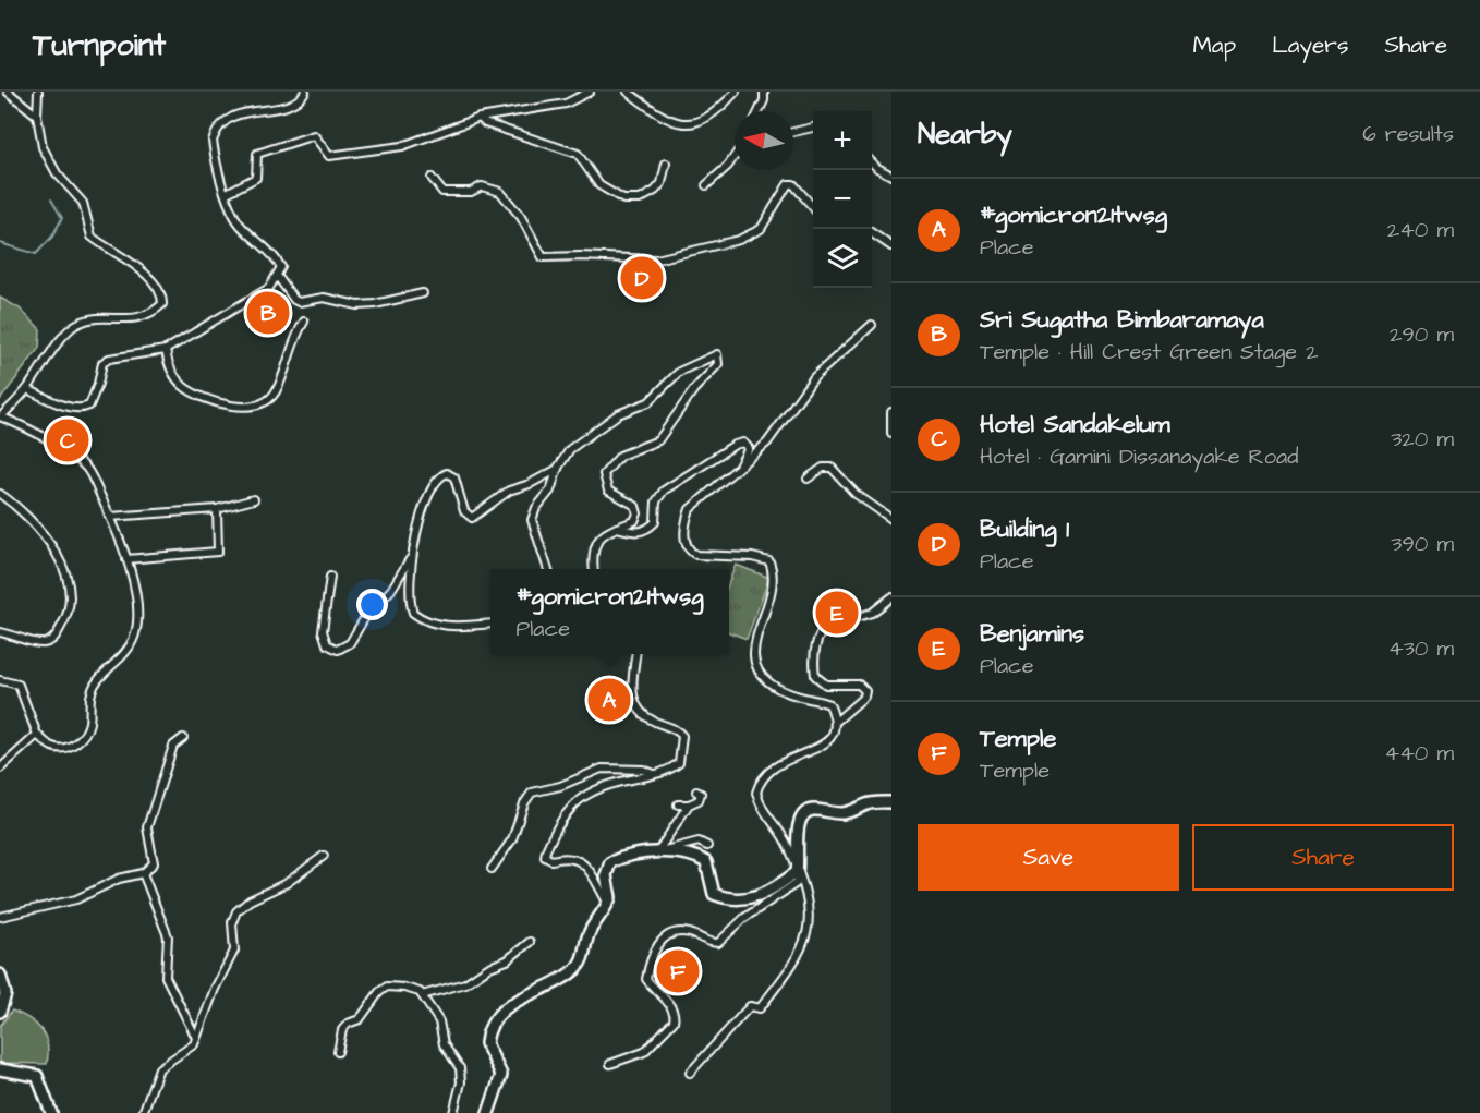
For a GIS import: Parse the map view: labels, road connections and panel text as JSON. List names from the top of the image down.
{
  "north": "left",
  "page": {
    "header": "Turnpoint",
    "nav": ["Map", "Layers", "Share"],
    "heading": ["Nearby", "6 results"],
    "map_buttons": ["+", "−"],
    "list": [
      {
        "mark": "A",
        "name": "#gomicron21twsg",
        "note": "Place",
        "value": "240 m"
      },
      {
        "mark": "B",
        "name": "Sri Sugatha Bimbaramaya",
        "note": "Temple · Hill Crest Green Stage 2",
        "value": "290 m"
      },
      {
        "mark": "C",
        "name": "Hotel Sandakelum",
        "note": "Hotel · Gamini Dissanayake Road",
        "value": "320 m"
      },
      {
        "mark": "D",
        "name": "Building 1",
        "note": "Place",
        "value": "390 m"
      },
      {
        "mark": "E",
        "name": "Benjamins",
        "note": "Place",
        "value": "430 m"
      },
      {
        "mark": "F",
        "name": "Temple",
        "note": "Temple",
        "value": "440 m"
      }
    ],
    "pins": [
      "D",
      "B",
      "C",
      "E",
      "A",
      "F"
    ],
    "popup": ["#gomicron21twsg", "Place"],
    "buttons": ["Save", "Share"]
  }
}
